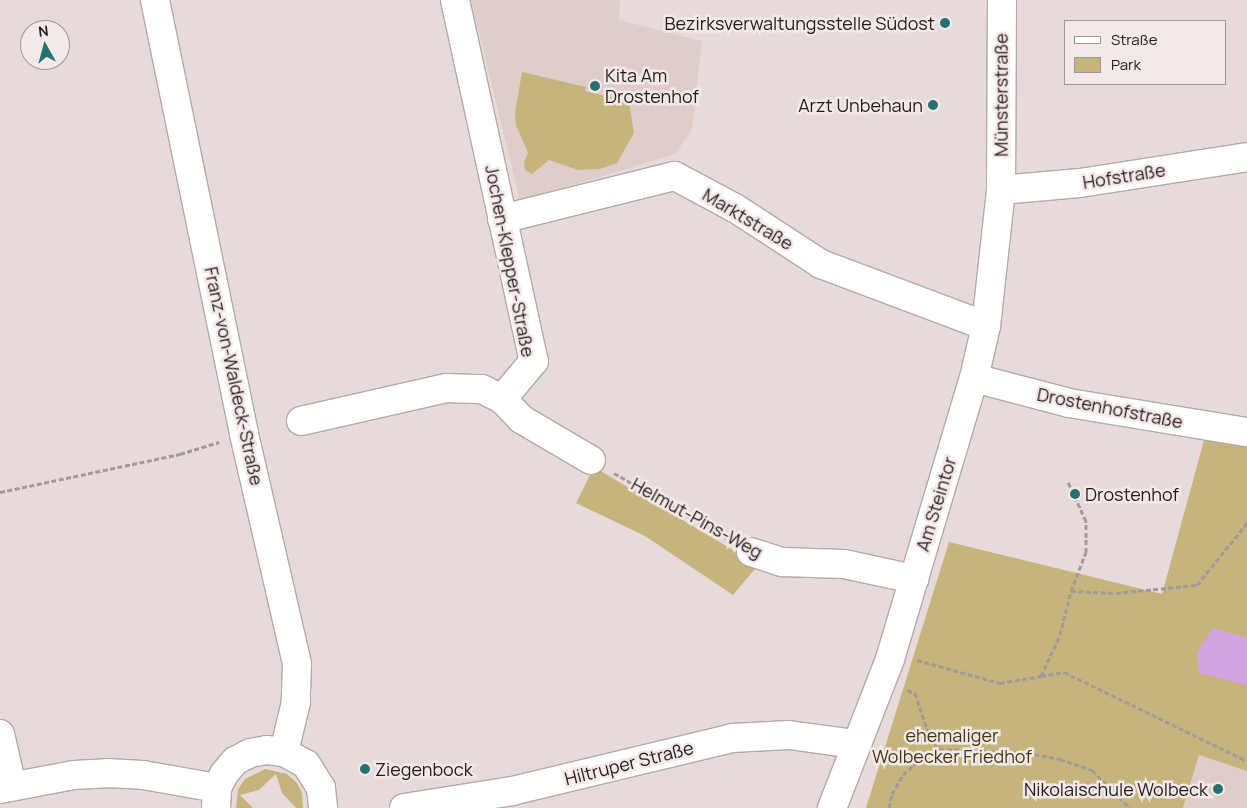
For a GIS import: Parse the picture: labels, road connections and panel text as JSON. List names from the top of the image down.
{
  "streets": {
    "street": [
      "Münsterstraße",
      "Hofstraße",
      "Marktstraße",
      "Jochen-Klepper-Straße",
      "Franz-von-Waldeck-Straße",
      "Drostenhofstraße",
      "Am Steintor",
      "Helmut-Pins-Weg",
      "Hiltruper Straße"
    ]
  },
  "crossings": [
    ["Münsterstraße", "Hofstraße"],
    ["Münsterstraße", "Am Steintor"],
    ["Hofstraße", "Am Steintor"],
    ["Marktstraße", "Jochen-Klepper-Straße"],
    ["Marktstraße", "Am Steintor"],
    ["Drostenhofstraße", "Am Steintor"],
    ["Am Steintor", "Helmut-Pins-Weg"],
    ["Am Steintor", "Hiltruper Straße"]
  ],
  "parks": ["ehemaliger Wolbecker Friedhof"],
  "places": [
    "Bezirksverwaltungsstelle Südost",
    "Kita Am Drostenhof",
    "Arzt Unbehaun",
    "Drostenhof",
    "Ziegenbock",
    "Nikolaischule Wolbeck"
  ],
  "legend": ["Straße", "Park"],
  "north": "top"
}
